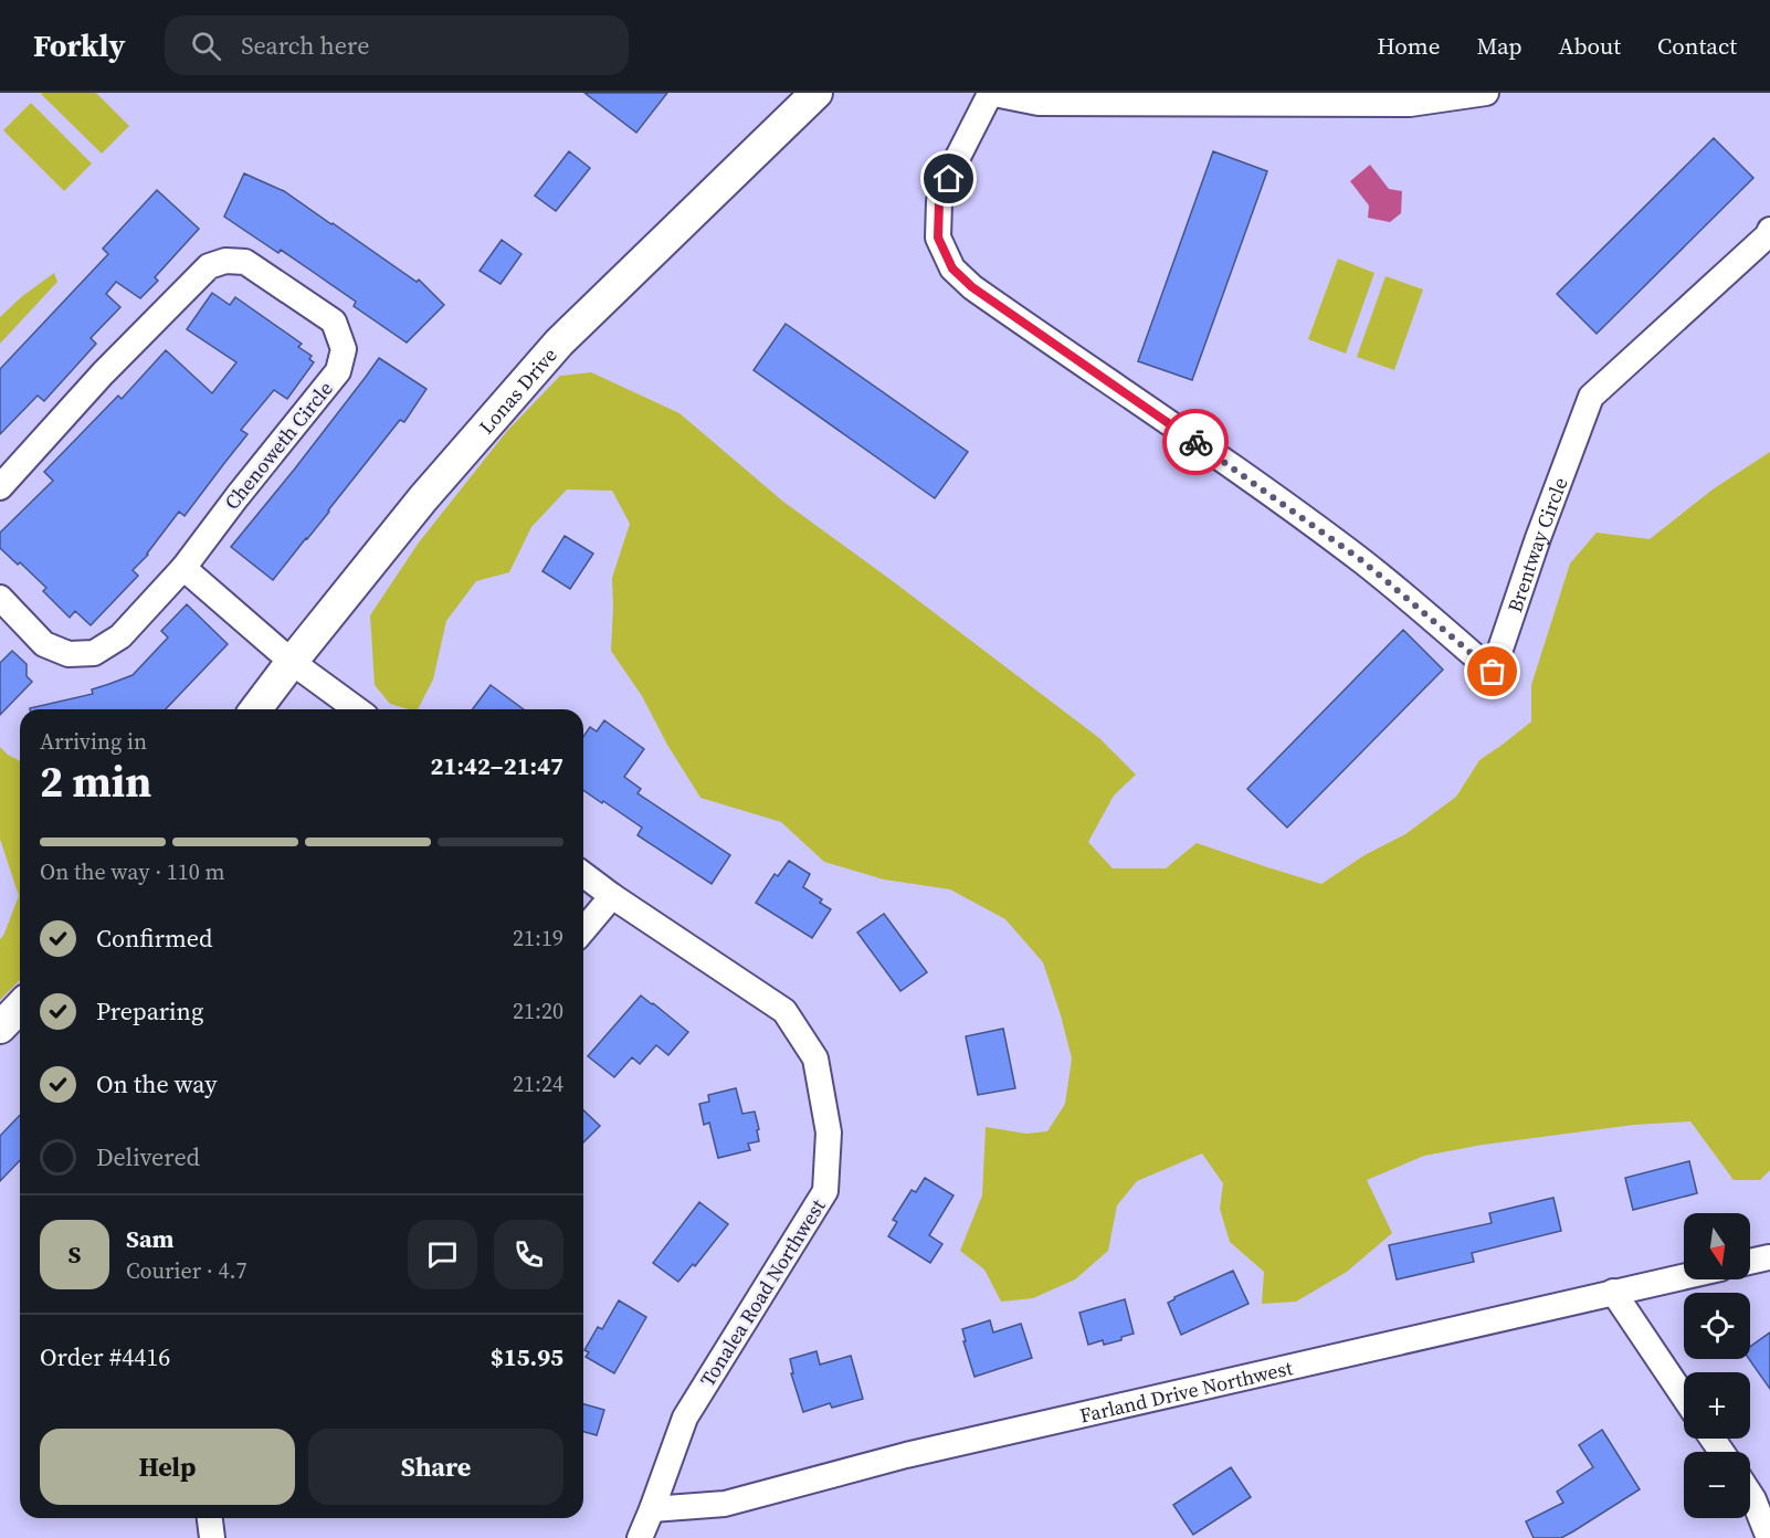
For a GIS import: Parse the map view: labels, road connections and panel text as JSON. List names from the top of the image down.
{
  "streets": {
    "street": [
      "Lonas Drive",
      "Chenoweth Circle",
      "Brentway Circle",
      "Tonalea Road Northwest",
      "Farland Drive Northwest"
    ]
  },
  "crossings": [
    ["Tonalea Road Northwest", "Farland Drive Northwest"]
  ],
  "north": "bottom",
  "page": {
    "header": "Forkly",
    "search": "Search here",
    "nav": [
      "Home",
      "Map",
      "About",
      "Contact"
    ],
    "heading": ["2 min", "Arriving in", "21:42–21:47"],
    "panel": [
      "Sam",
      "Courier · 4.7",
      "Order #4416",
      "$15.95"
    ],
    "bar": "On the way · 110 m",
    "list": [
      ["Confirmed", "21:19"],
      ["Preparing", "21:20"],
      ["On the way", "21:24"],
      "Delivered"
    ],
    "map_buttons": ["+", "−"],
    "round": "S",
    "buttons": ["Help", "Share"]
  }
}
